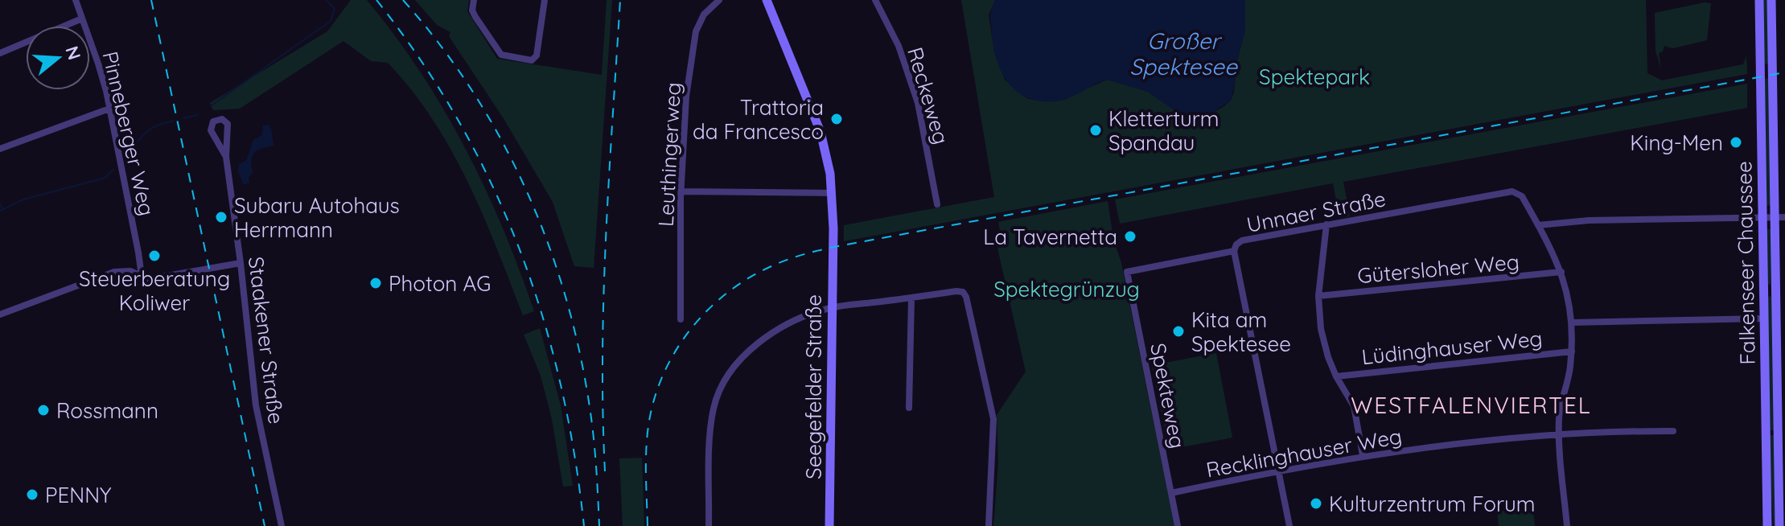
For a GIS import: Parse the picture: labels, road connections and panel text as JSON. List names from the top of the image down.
{
  "streets": {
    "main road": ["Falkenseer Chaussee", "Seegefelder Straße"],
    "street": [
      "Reckeweg",
      "Pinneberger Weg",
      "Leuthingerweg",
      "Unnaer Straße",
      "Gütersloher Weg",
      "Staakener Straße",
      "Lüdinghauser Weg",
      "Spekteweg",
      "Recklinghauser Weg"
    ]
  },
  "crossings": [
    ["Unnaer Straße", "Spekteweg"],
    ["Spekteweg", "Recklinghauser Weg"]
  ],
  "districts": ["WESTFALENVIERTEL"],
  "water": ["Großer Spektesee"],
  "parks": ["Spektepark", "Spektegrünzug"],
  "places": [
    "Trattoria da Francesco",
    "Kletterturm Spandau",
    "King-Men",
    "Subaru Autohaus Herrmann",
    "La Tavernetta",
    "Steuerberatung Koliwer",
    "Photon AG",
    "Kita am Spektesee",
    "Rossmann",
    "PENNY",
    "Kulturzentrum Forum"
  ],
  "north": "right"
}
